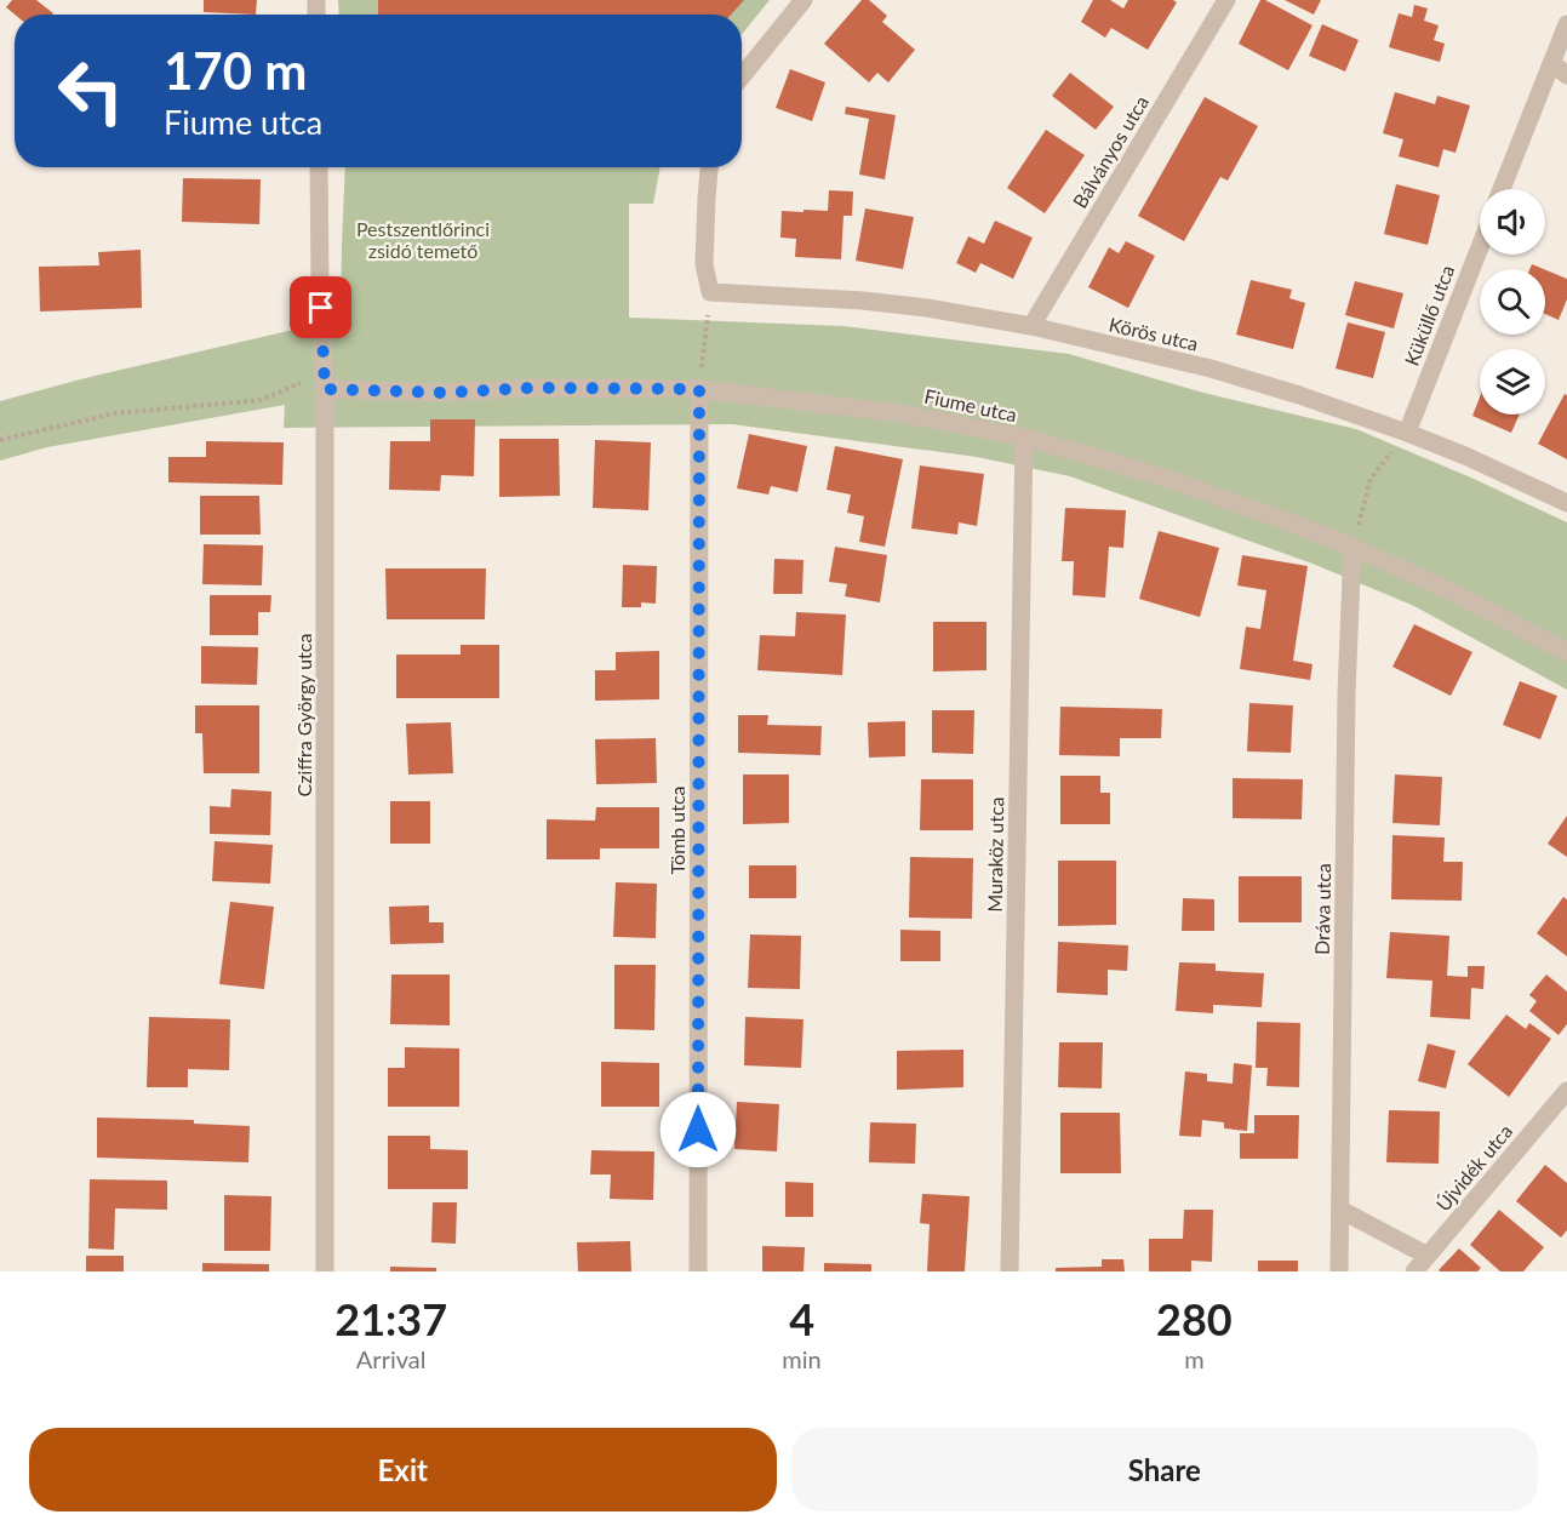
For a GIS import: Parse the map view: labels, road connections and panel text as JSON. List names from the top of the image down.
{
  "streets": {
    "street": [
      "Bálványos utca",
      "Küküllő utca",
      "Körös utca",
      "Fiume utca",
      "Cziffra György utca",
      "Tömb utca",
      "Muraköz utca",
      "Dráva utca",
      "Újvidék utca"
    ]
  },
  "crossings": [
    ["Bálványos utca", "Körös utca"],
    ["Küküllő utca", "Körös utca"],
    ["Fiume utca", "Cziffra György utca"],
    ["Fiume utca", "Tömb utca"],
    ["Fiume utca", "Muraköz utca"],
    ["Fiume utca", "Dráva utca"]
  ],
  "parks": ["Pestszentlőrinci zsidó temető"],
  "page": {
    "turn": ["170 m", "Fiume utca"],
    "eta": [
      "21:37",
      "Arrival",
      "4",
      "min",
      "280",
      "m"
    ],
    "buttons": ["Exit", "Share"]
  }
}
